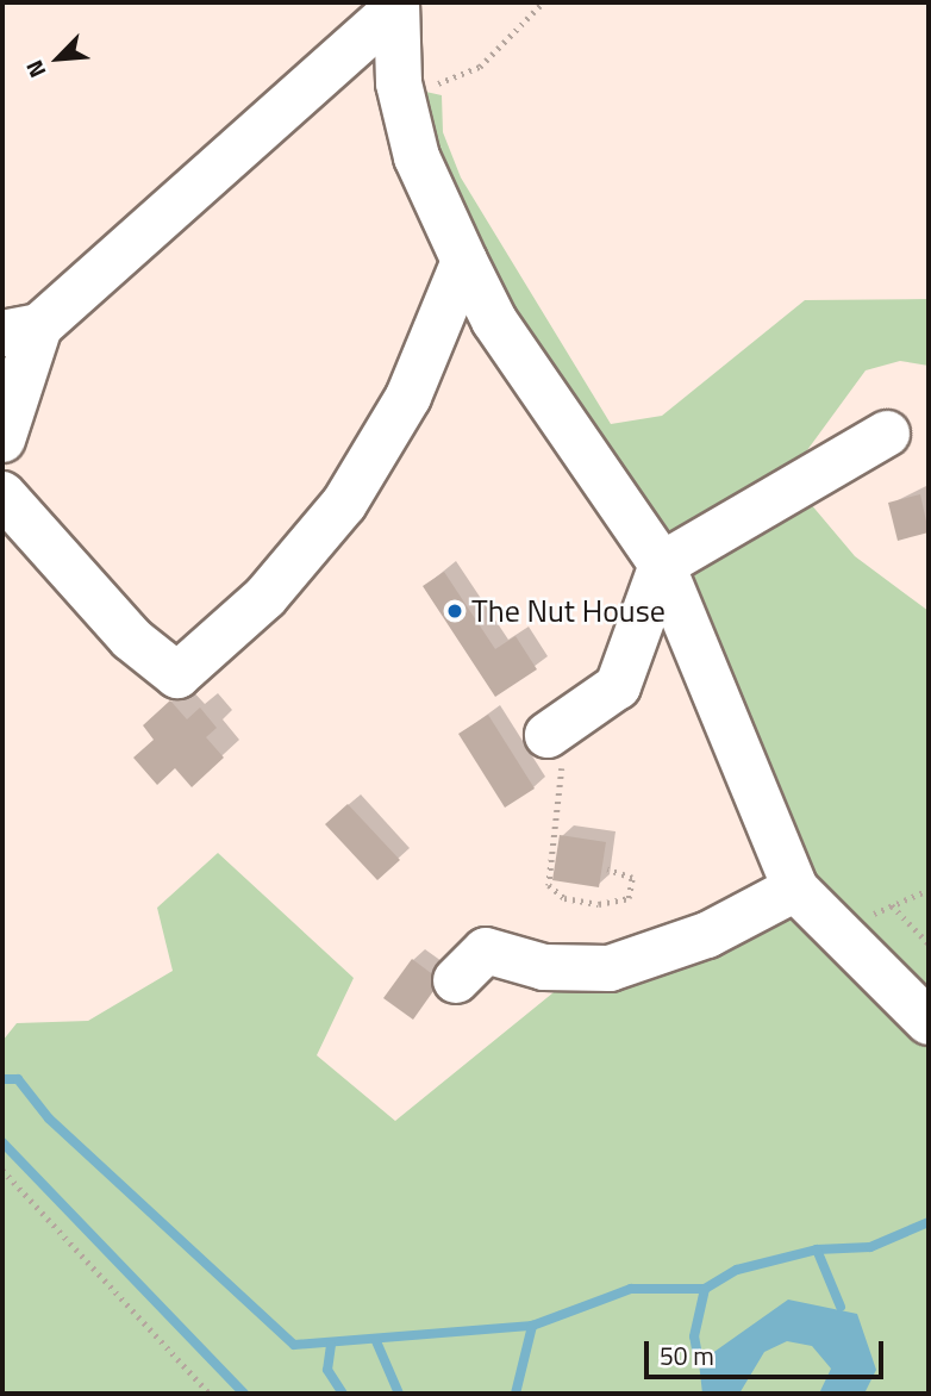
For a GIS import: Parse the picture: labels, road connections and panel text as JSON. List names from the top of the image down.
{
  "places": ["The Nut House"],
  "scale_bar": "50 m",
  "north": "bottom left"
}
